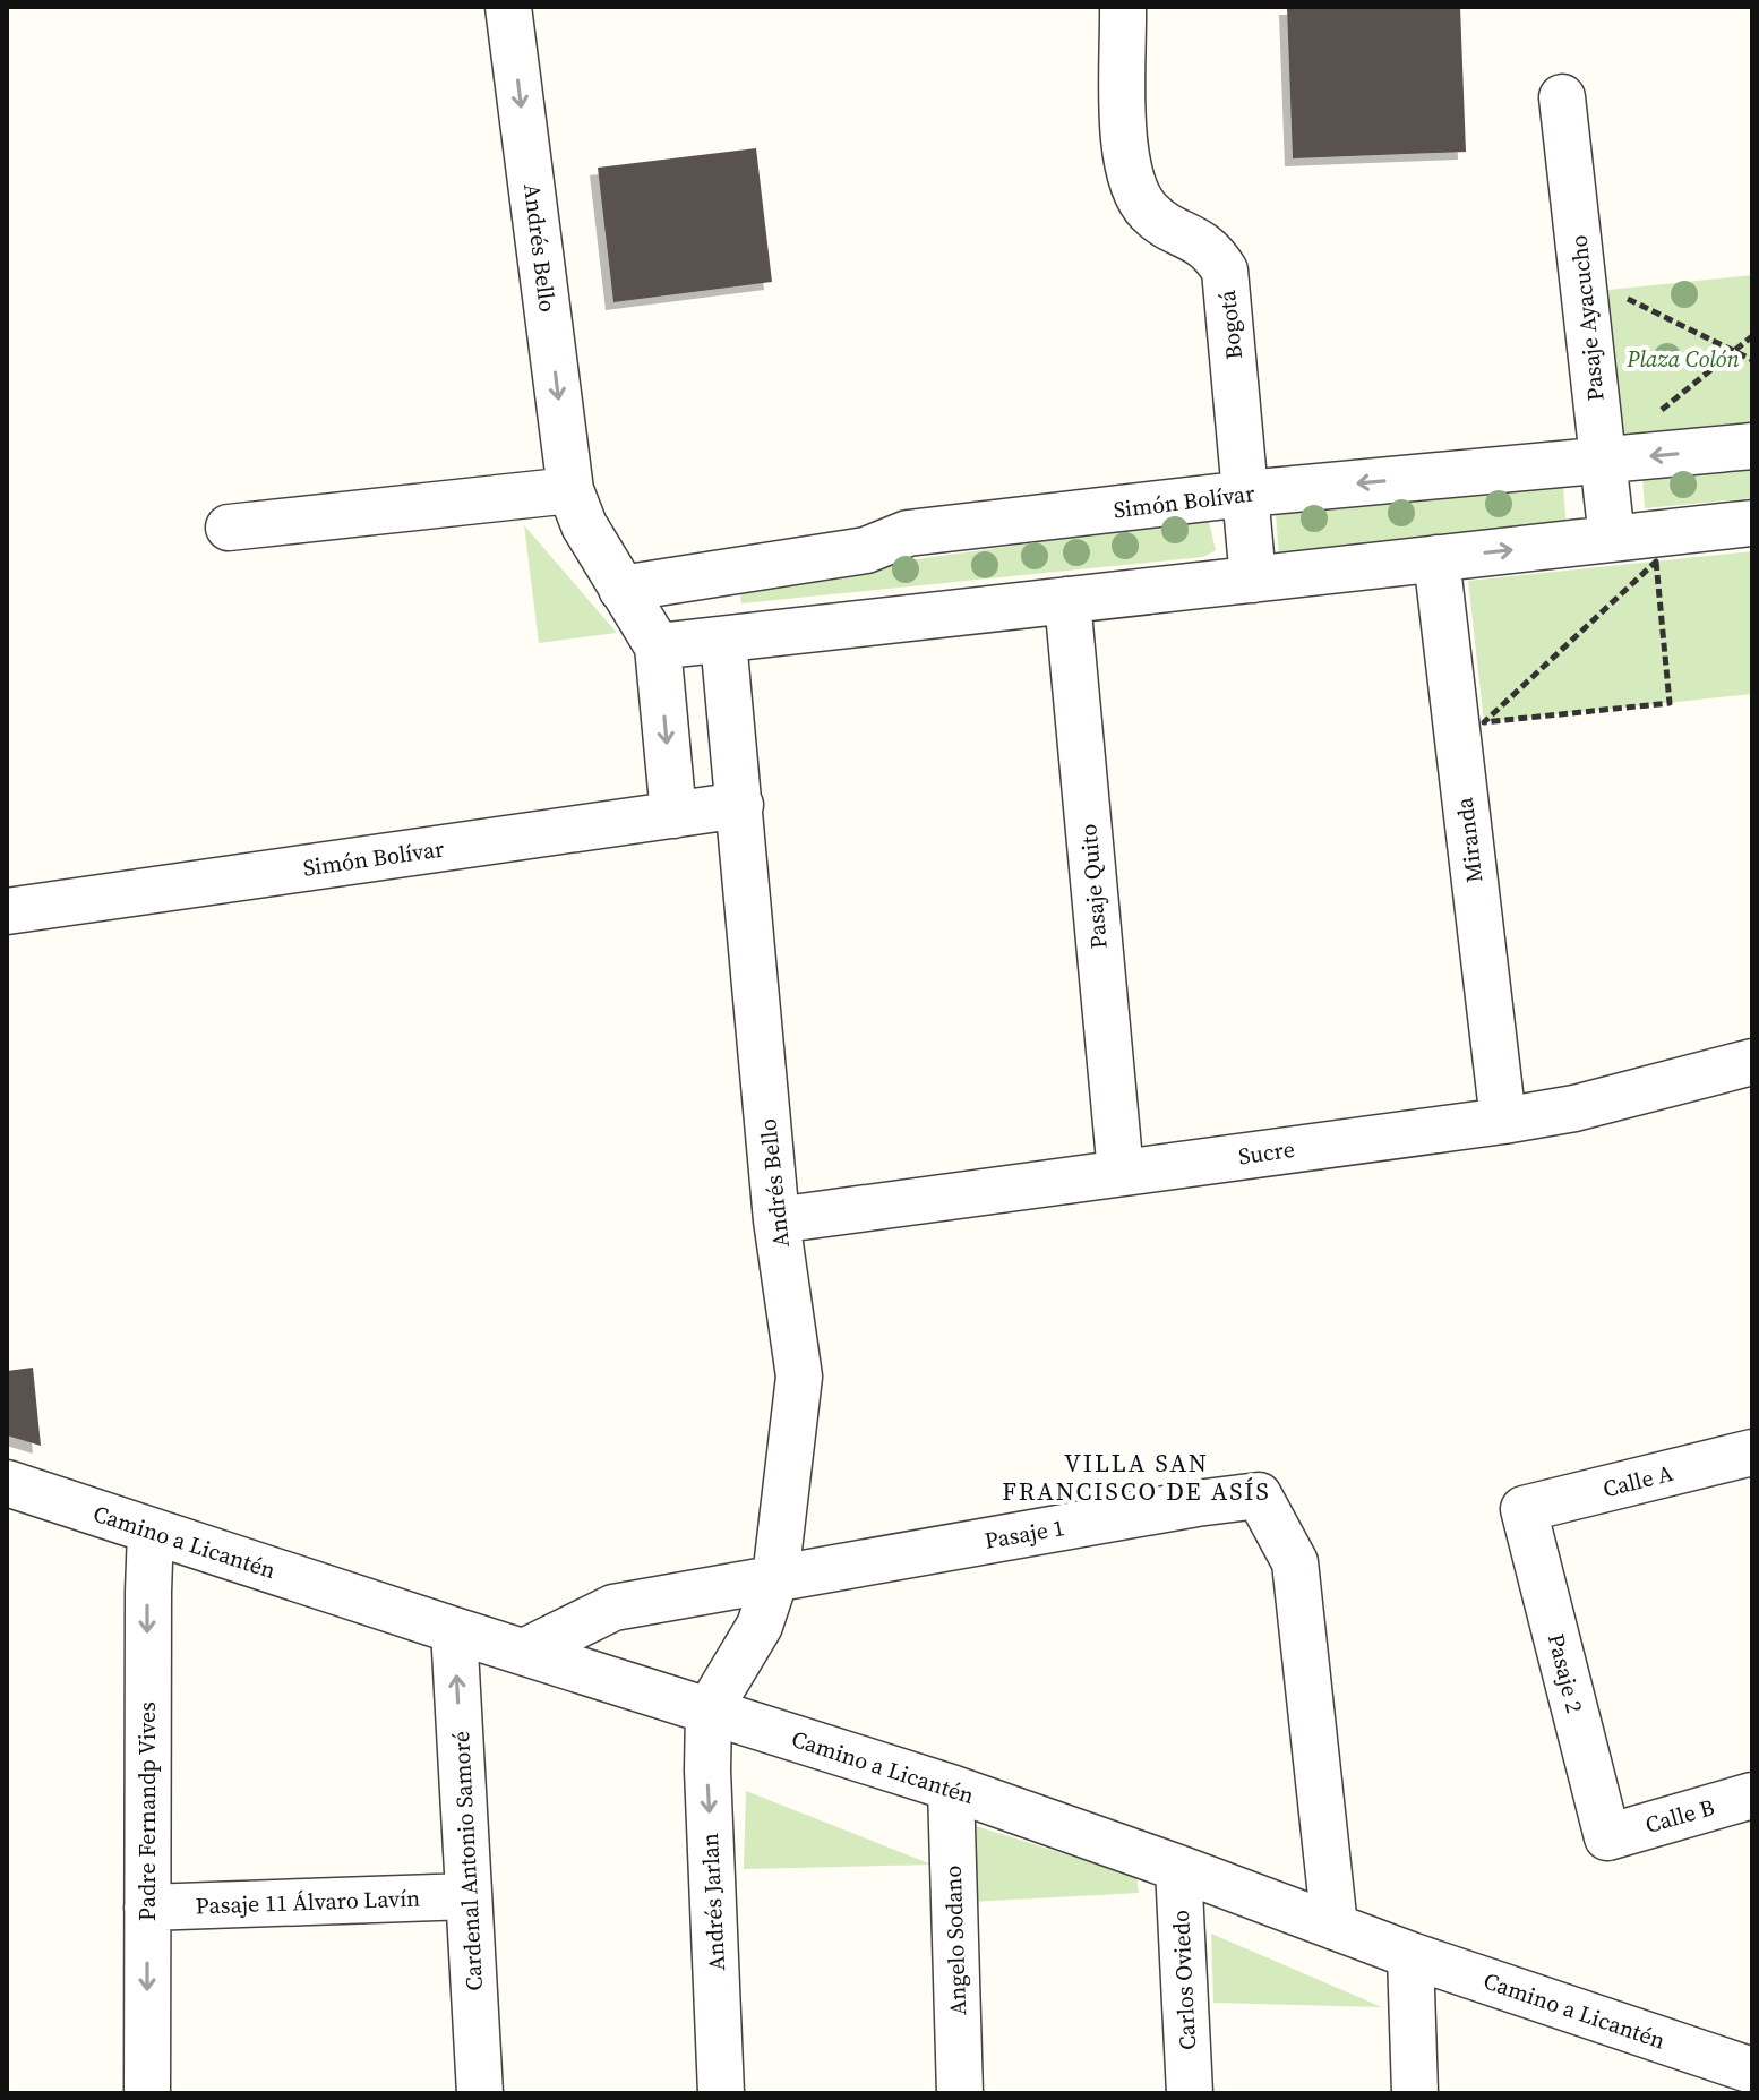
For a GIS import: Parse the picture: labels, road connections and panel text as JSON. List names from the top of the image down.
{
  "streets": {
    "street": [
      "Andrés Bello",
      "Pasaje Ayacucho",
      "Bogotá",
      "Simón Bolívar",
      "Miranda",
      "Pasaje Quito",
      "Sucre",
      "Calle A",
      "Pasaje 1",
      "Camino a Licantén",
      "Pasaje 2",
      "Padre Fernandp Vives",
      "Calle B",
      "Cardenal Antonio Samoré",
      "Pasaje 11 Álvaro Lavín",
      "Andrés Jarlan",
      "Angelo Sodano",
      "Carlos Oviedo"
    ]
  },
  "crossings": [
    ["Andrés Bello", "Simón Bolívar"],
    ["Andrés Bello", "Sucre"],
    ["Andrés Bello", "Pasaje 1"],
    ["Andrés Bello", "Camino a Licantén"],
    ["Andrés Bello", "Andrés Jarlan"],
    ["Pasaje Ayacucho", "Simón Bolívar"],
    ["Bogotá", "Simón Bolívar"],
    ["Miranda", "Sucre"],
    ["Pasaje Quito", "Sucre"],
    ["Calle A", "Pasaje 2"],
    ["Pasaje 1", "Camino a Licantén"],
    ["Camino a Licantén", "Padre Fernandp Vives"],
    ["Camino a Licantén", "Cardenal Antonio Samoré"],
    ["Camino a Licantén", "Andrés Jarlan"],
    ["Camino a Licantén", "Angelo Sodano"],
    ["Camino a Licantén", "Carlos Oviedo"],
    ["Pasaje 2", "Calle B"],
    ["Padre Fernandp Vives", "Pasaje 11 Álvaro Lavín"],
    ["Cardenal Antonio Samoré", "Pasaje 11 Álvaro Lavín"]
  ],
  "one_way": ["Padre Fernandp Vives", "Cardenal Antonio Samoré", "Andrés Jarlan"],
  "districts": ["VILLA SAN FRANCISCO DE ASÍS"],
  "parks": ["Plaza Colón"]
}
